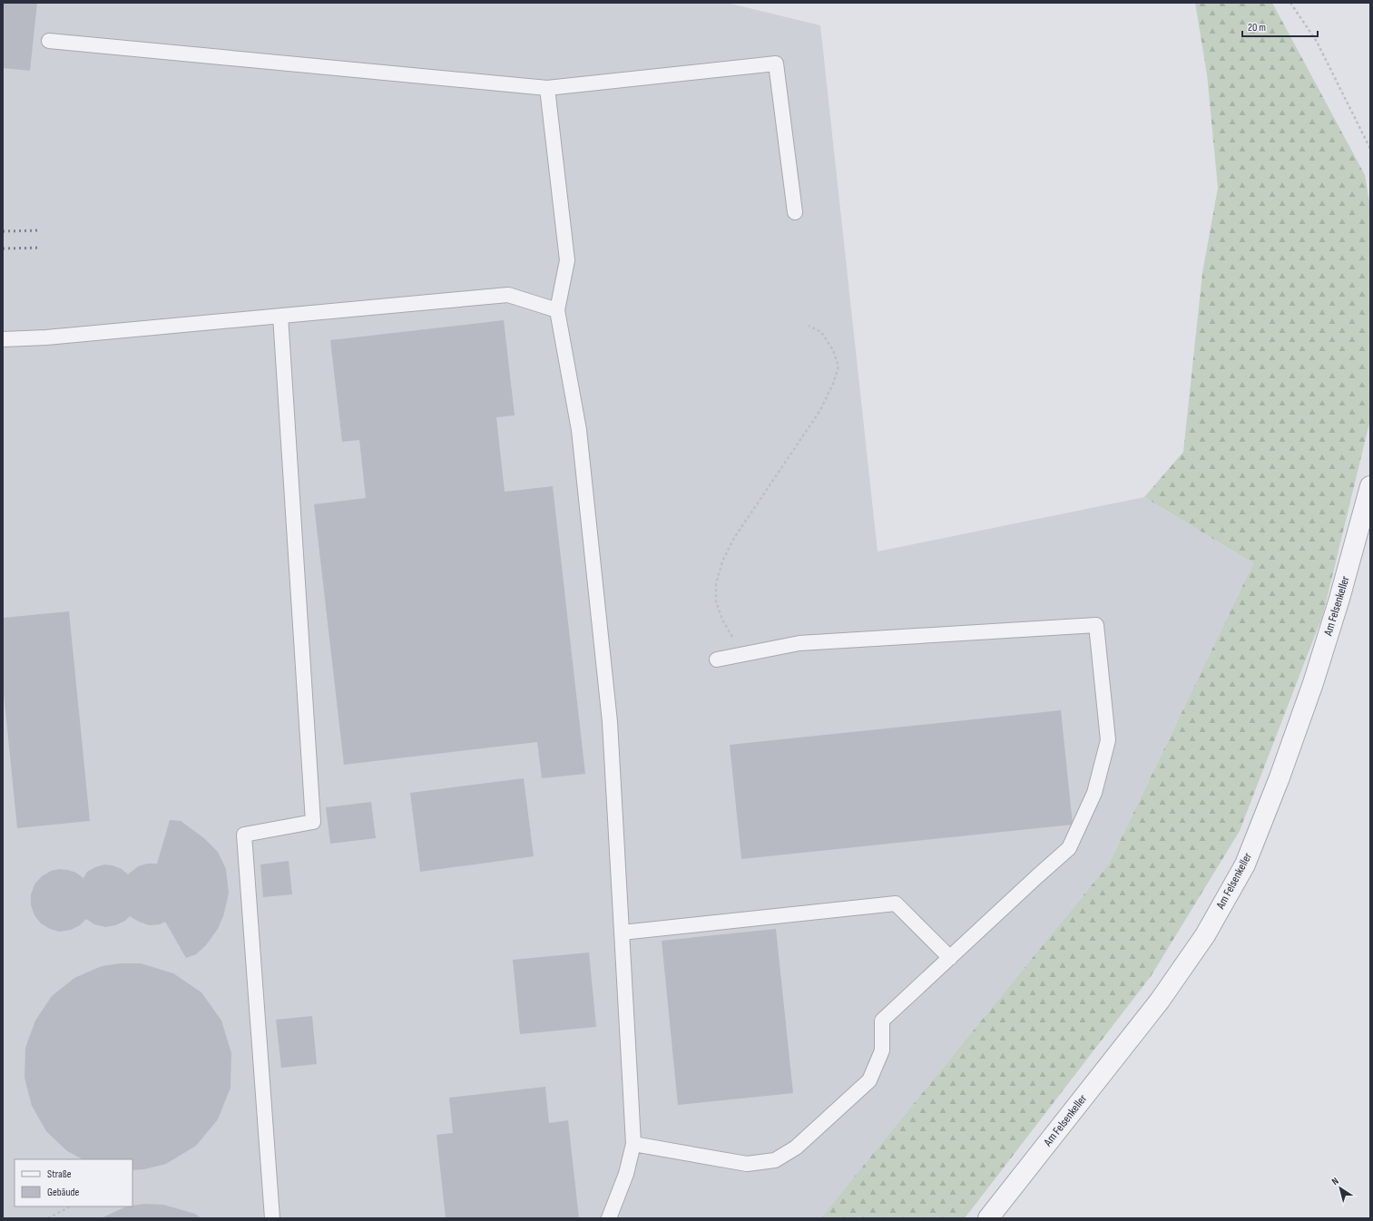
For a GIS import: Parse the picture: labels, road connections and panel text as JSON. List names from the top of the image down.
{
  "streets": {
    "street": ["Am Felsenkeller"]
  },
  "legend": ["Straße", "Gebäude"],
  "scale_bar": "20 m",
  "north": "top left"
}
